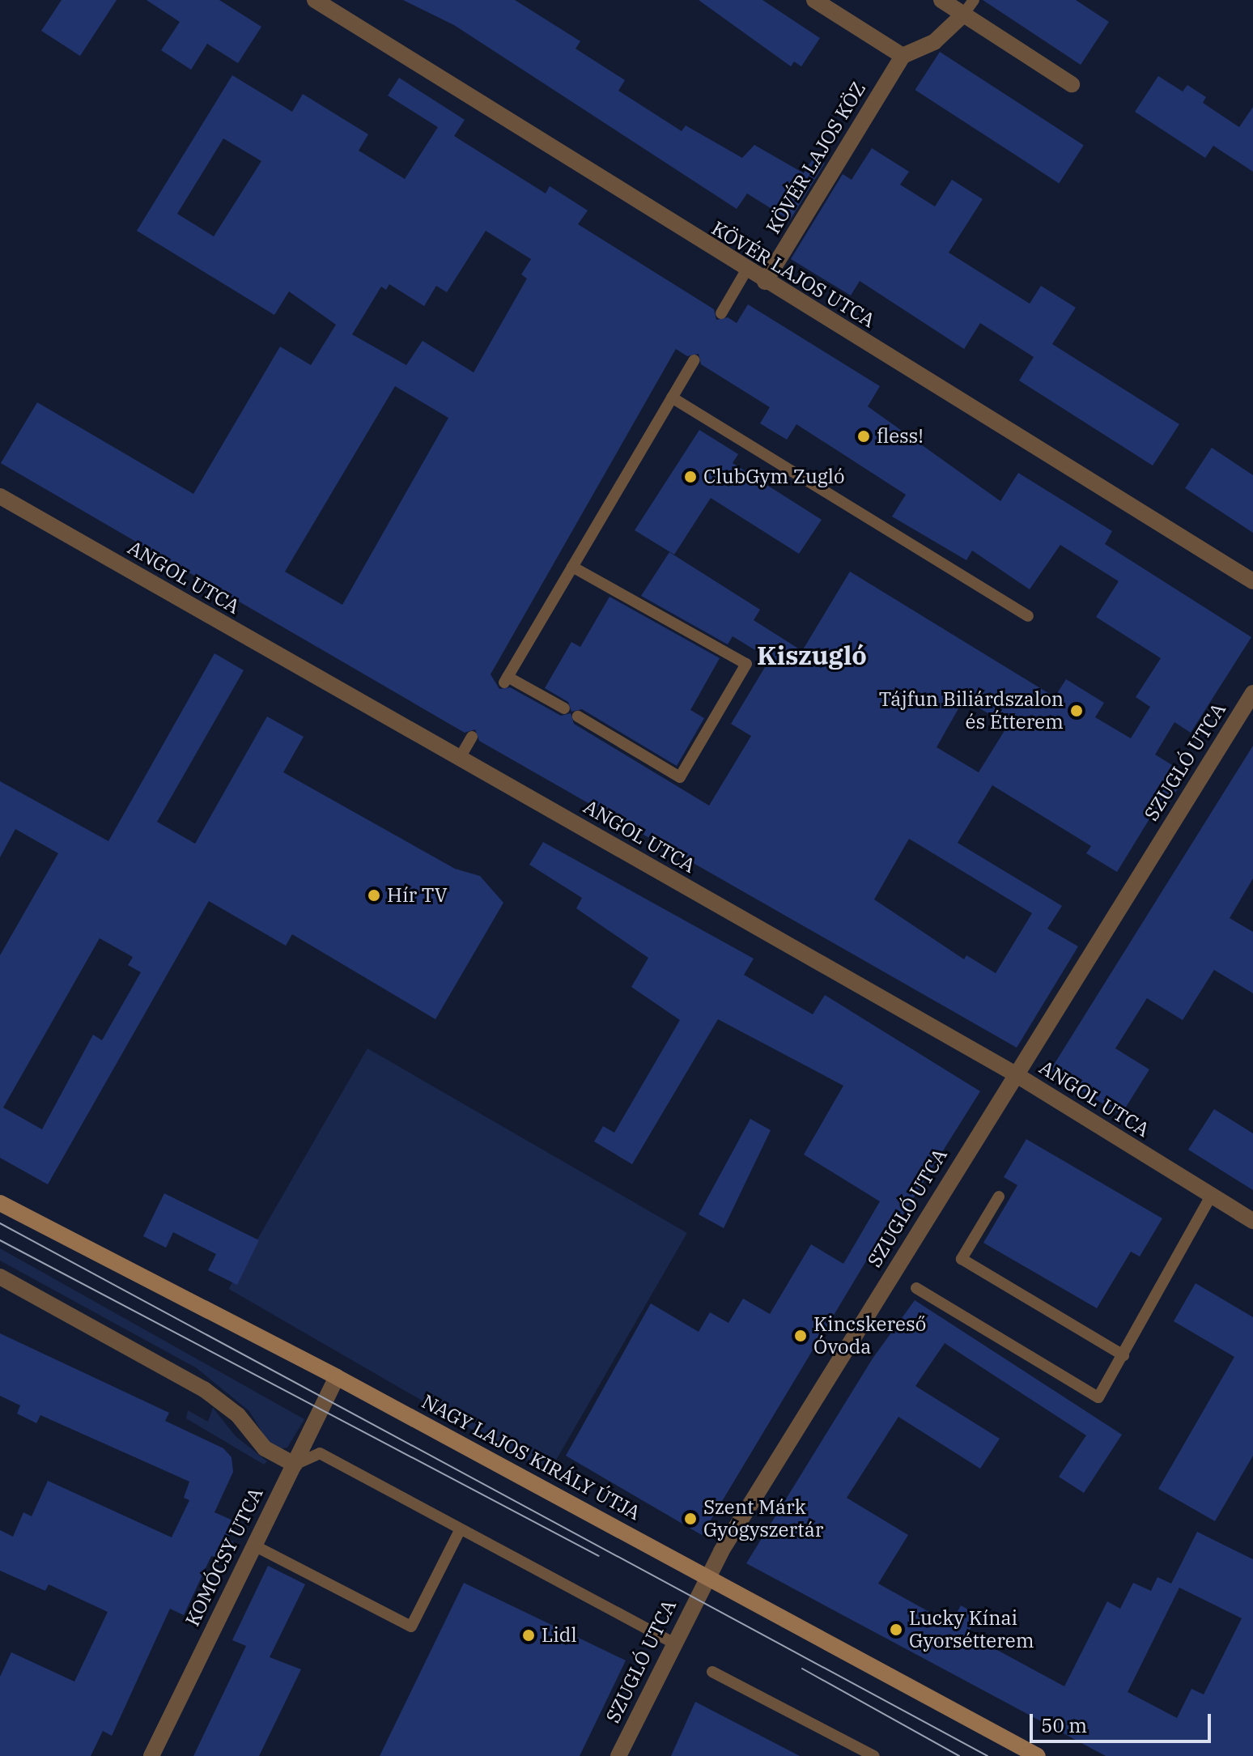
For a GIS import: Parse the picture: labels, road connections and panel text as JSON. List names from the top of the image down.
{
  "streets": {
    "main road": ["NAGY LAJOS KIRÁLY ÚTJA"],
    "street": [
      "KÖVÉR LAJOS KÖZ",
      "KÖVÉR LAJOS UTCA",
      "ANGOL UTCA",
      "SZUGLÓ UTCA",
      "KOMÓCSY UTCA"
    ]
  },
  "crossings": [
    ["KÖVÉR LAJOS KÖZ", "KÖVÉR LAJOS UTCA"],
    ["ANGOL UTCA", "SZUGLÓ UTCA"],
    ["SZUGLÓ UTCA", "NAGY LAJOS KIRÁLY ÚTJA"],
    ["NAGY LAJOS KIRÁLY ÚTJA", "KOMÓCSY UTCA"]
  ],
  "districts": ["Kiszugló"],
  "places": [
    "fless!",
    "ClubGym Zugló",
    "Tájfun Biliárdszalon és Étterem",
    "Hír TV",
    "Kincskereső Óvoda",
    "Szent Márk Gyógyszertár",
    "Lucky Kínai Gyorsétterem",
    "Lidl"
  ],
  "scale_bar": "50 m"
}
